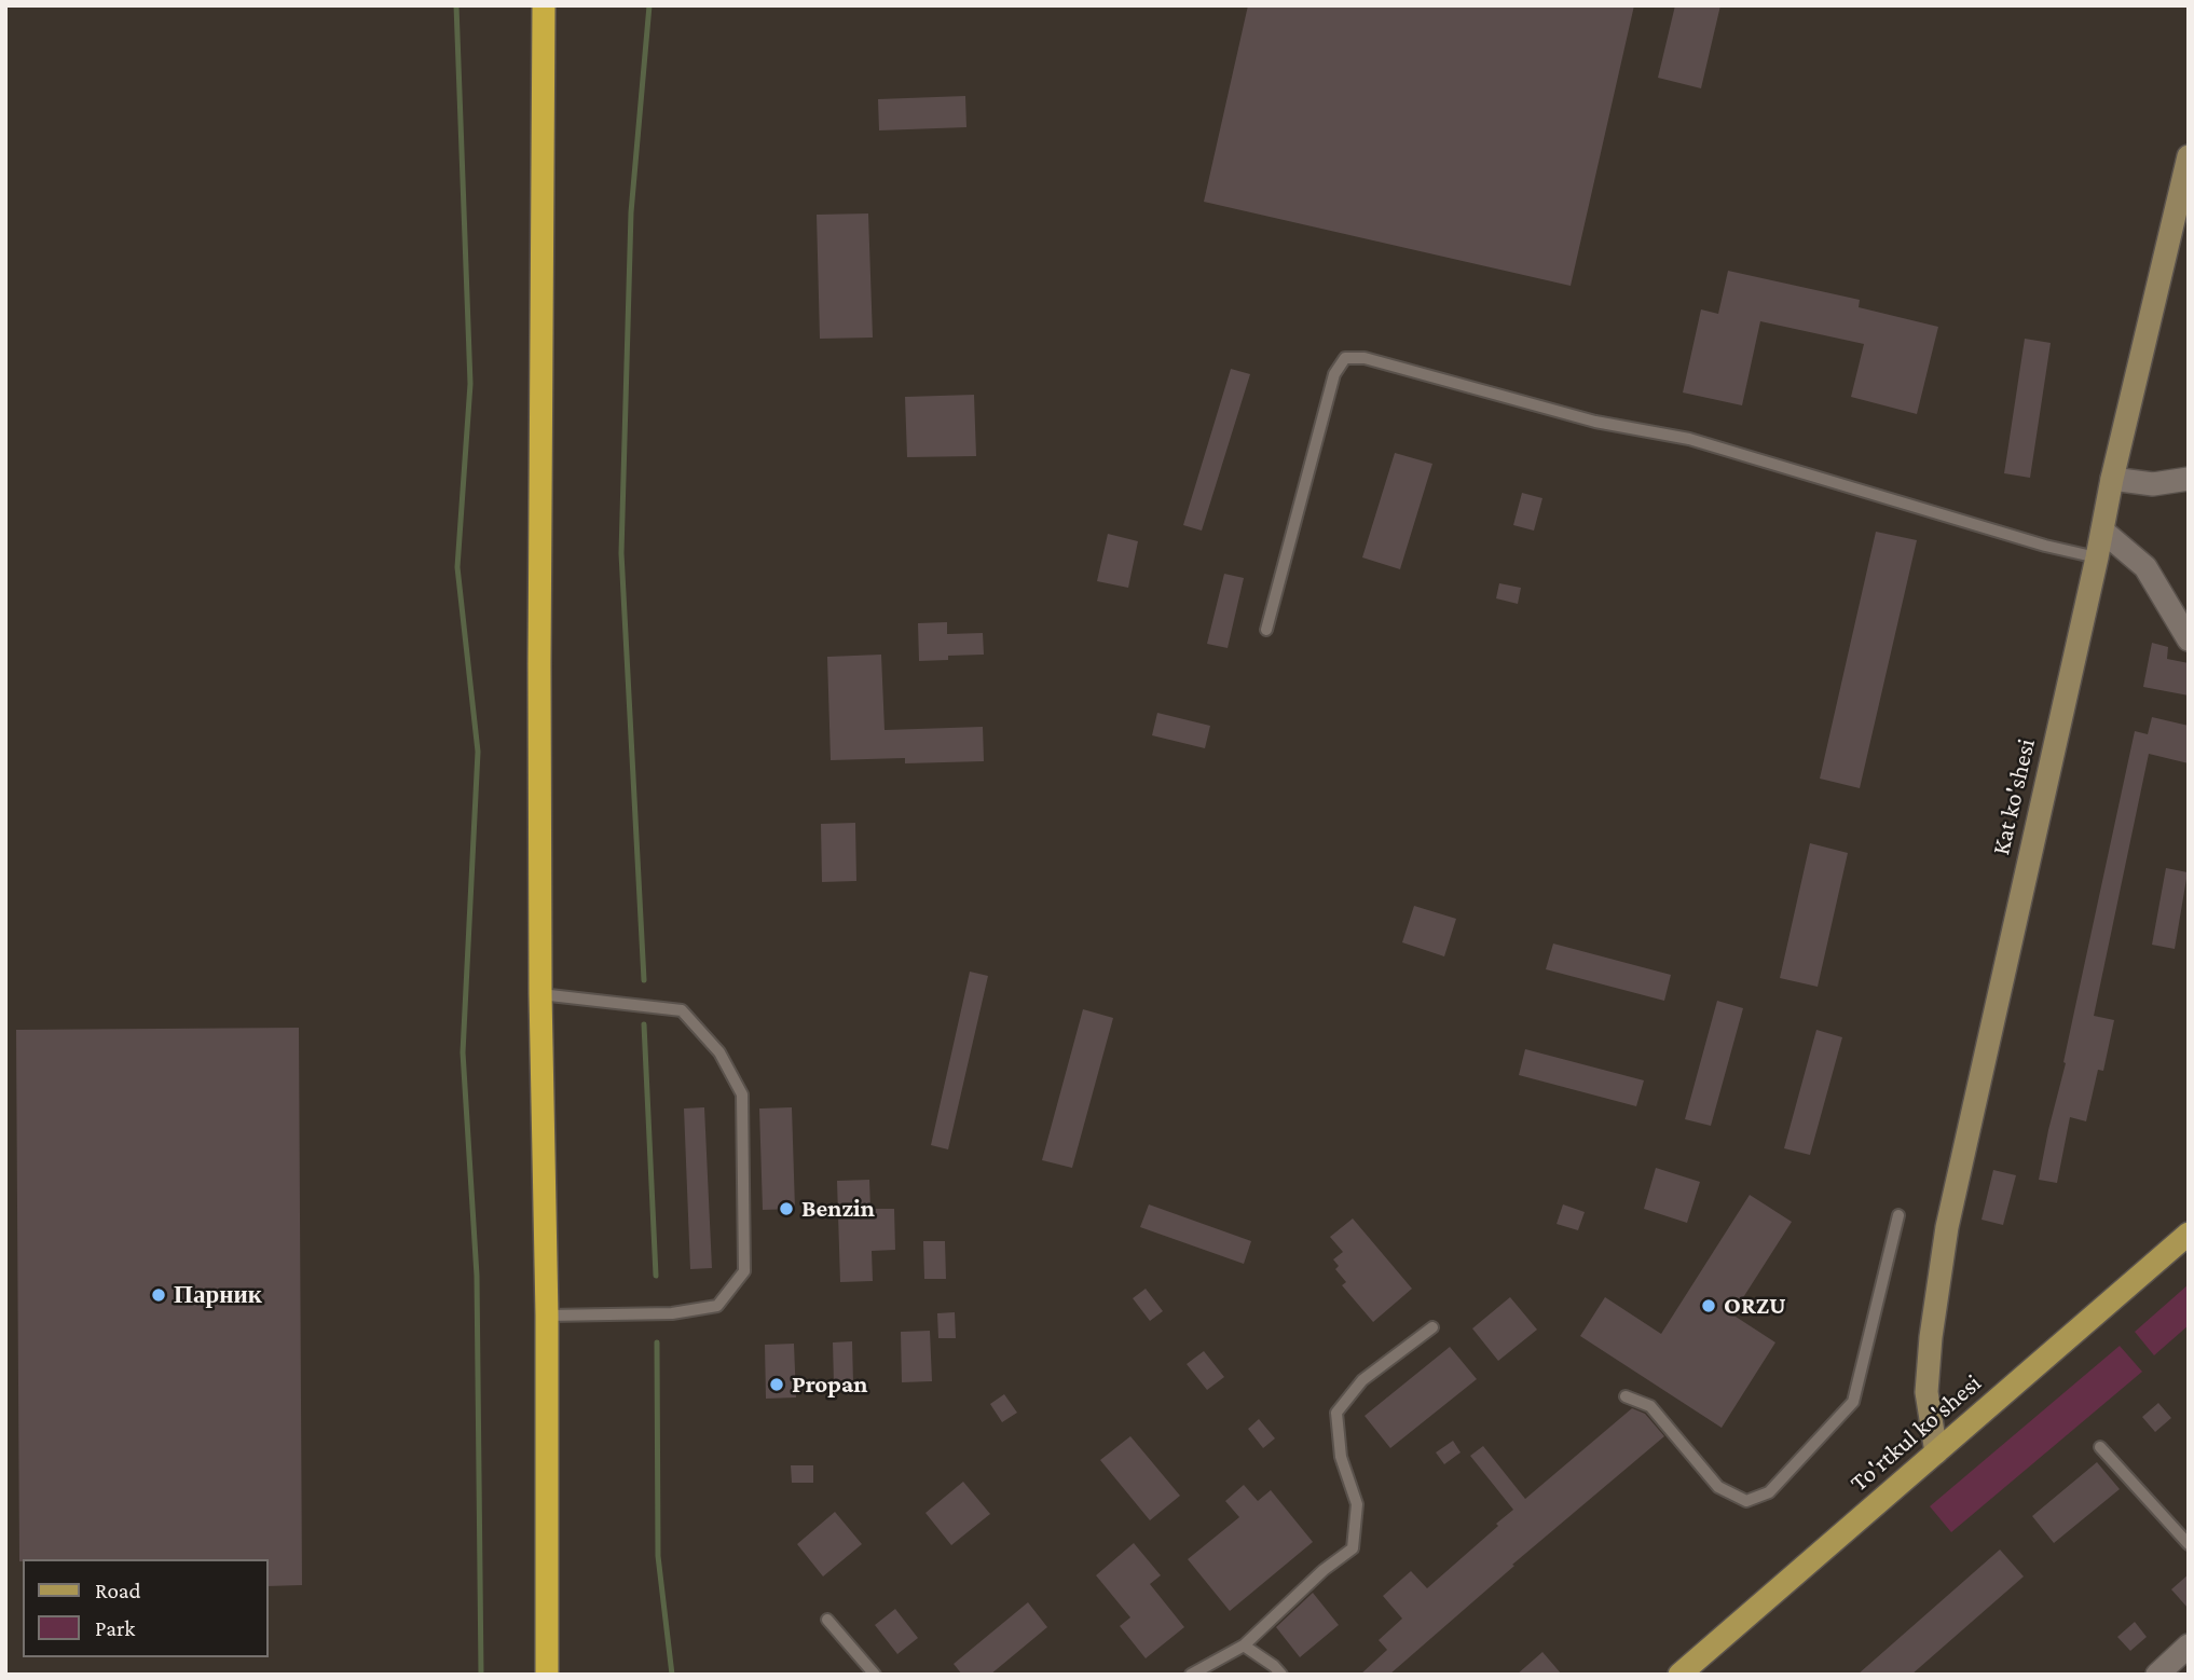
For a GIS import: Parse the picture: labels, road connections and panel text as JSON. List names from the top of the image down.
{
  "streets": {
    "main road": ["To'rtkul ko'shesi"],
    "street": ["Kat ko'shesi"]
  },
  "crossings": [
    ["Kat ko'shesi", "To'rtkul ko'shesi"]
  ],
  "places": [
    "Benzin",
    "Парник",
    "ORZU",
    "Propan"
  ],
  "legend": ["Road", "Park"]
}
